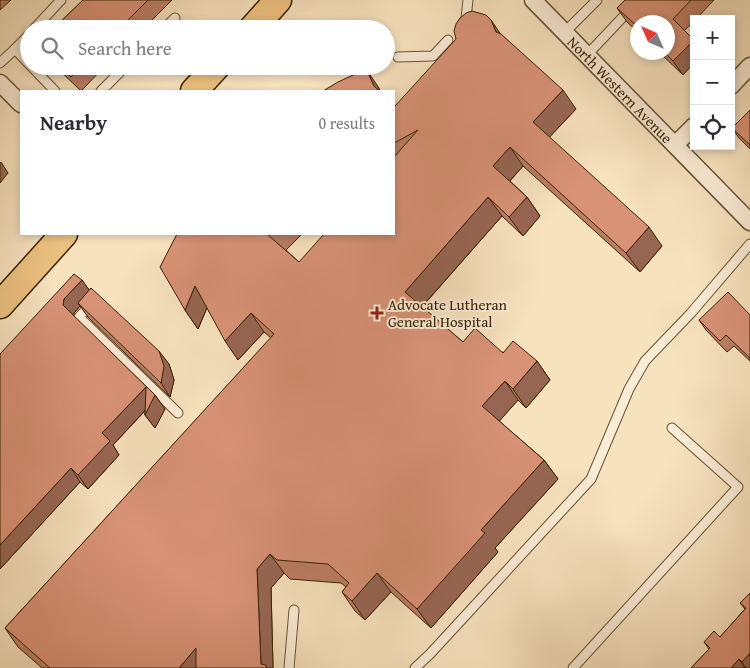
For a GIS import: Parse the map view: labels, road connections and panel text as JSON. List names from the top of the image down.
{
  "streets": {
    "street": ["North Western Avenue"]
  },
  "places": {
    "health": ["Advocate Lutheran General Hospital"]
  },
  "north": "top left",
  "page": {
    "map_buttons": ["+", "−"],
    "search": "Search here",
    "heading": ["Nearby", "0 results"]
  }
}
